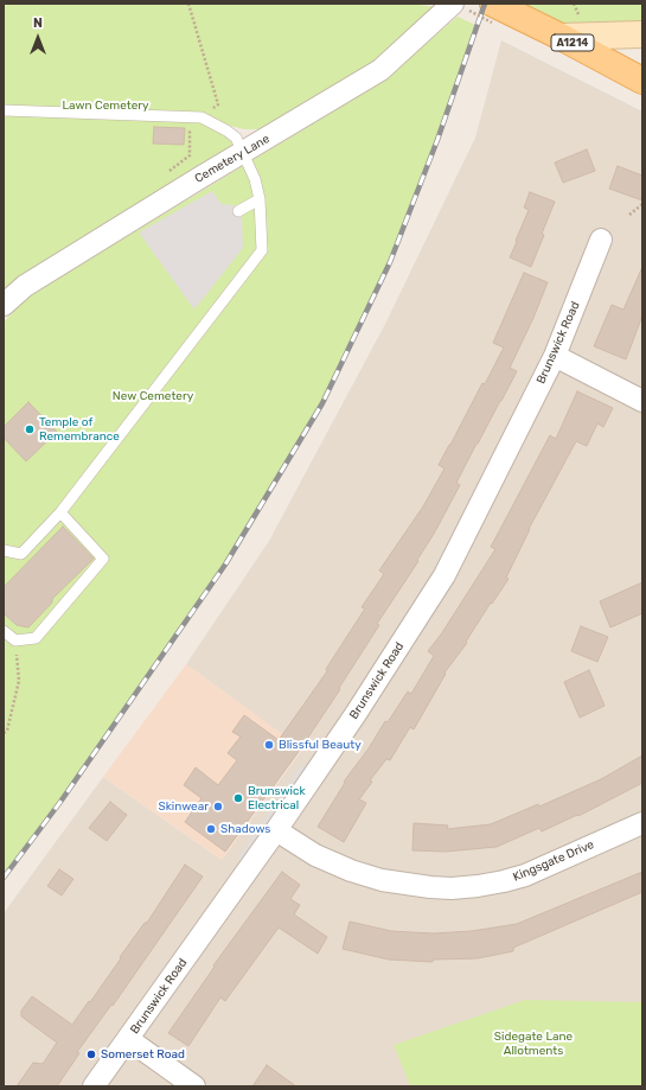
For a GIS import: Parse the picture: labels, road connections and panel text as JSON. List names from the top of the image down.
{
  "streets": {
    "main road": ["A1214"],
    "street": ["Cemetery Lane", "Brunswick Road", "Kingsgate Drive"]
  },
  "crossings": [
    ["A1214", "Cemetery Lane"],
    ["Brunswick Road", "Kingsgate Drive"]
  ],
  "parks": ["Lawn Cemetery", "New Cemetery", "Sidegate Lane Allotments"],
  "places": [
    "Temple of Remembrance",
    "Blissful Beauty",
    "Brunswick Electrical",
    "Skinwear",
    "Shadows",
    "Somerset Road"
  ],
  "north": "top"
}
